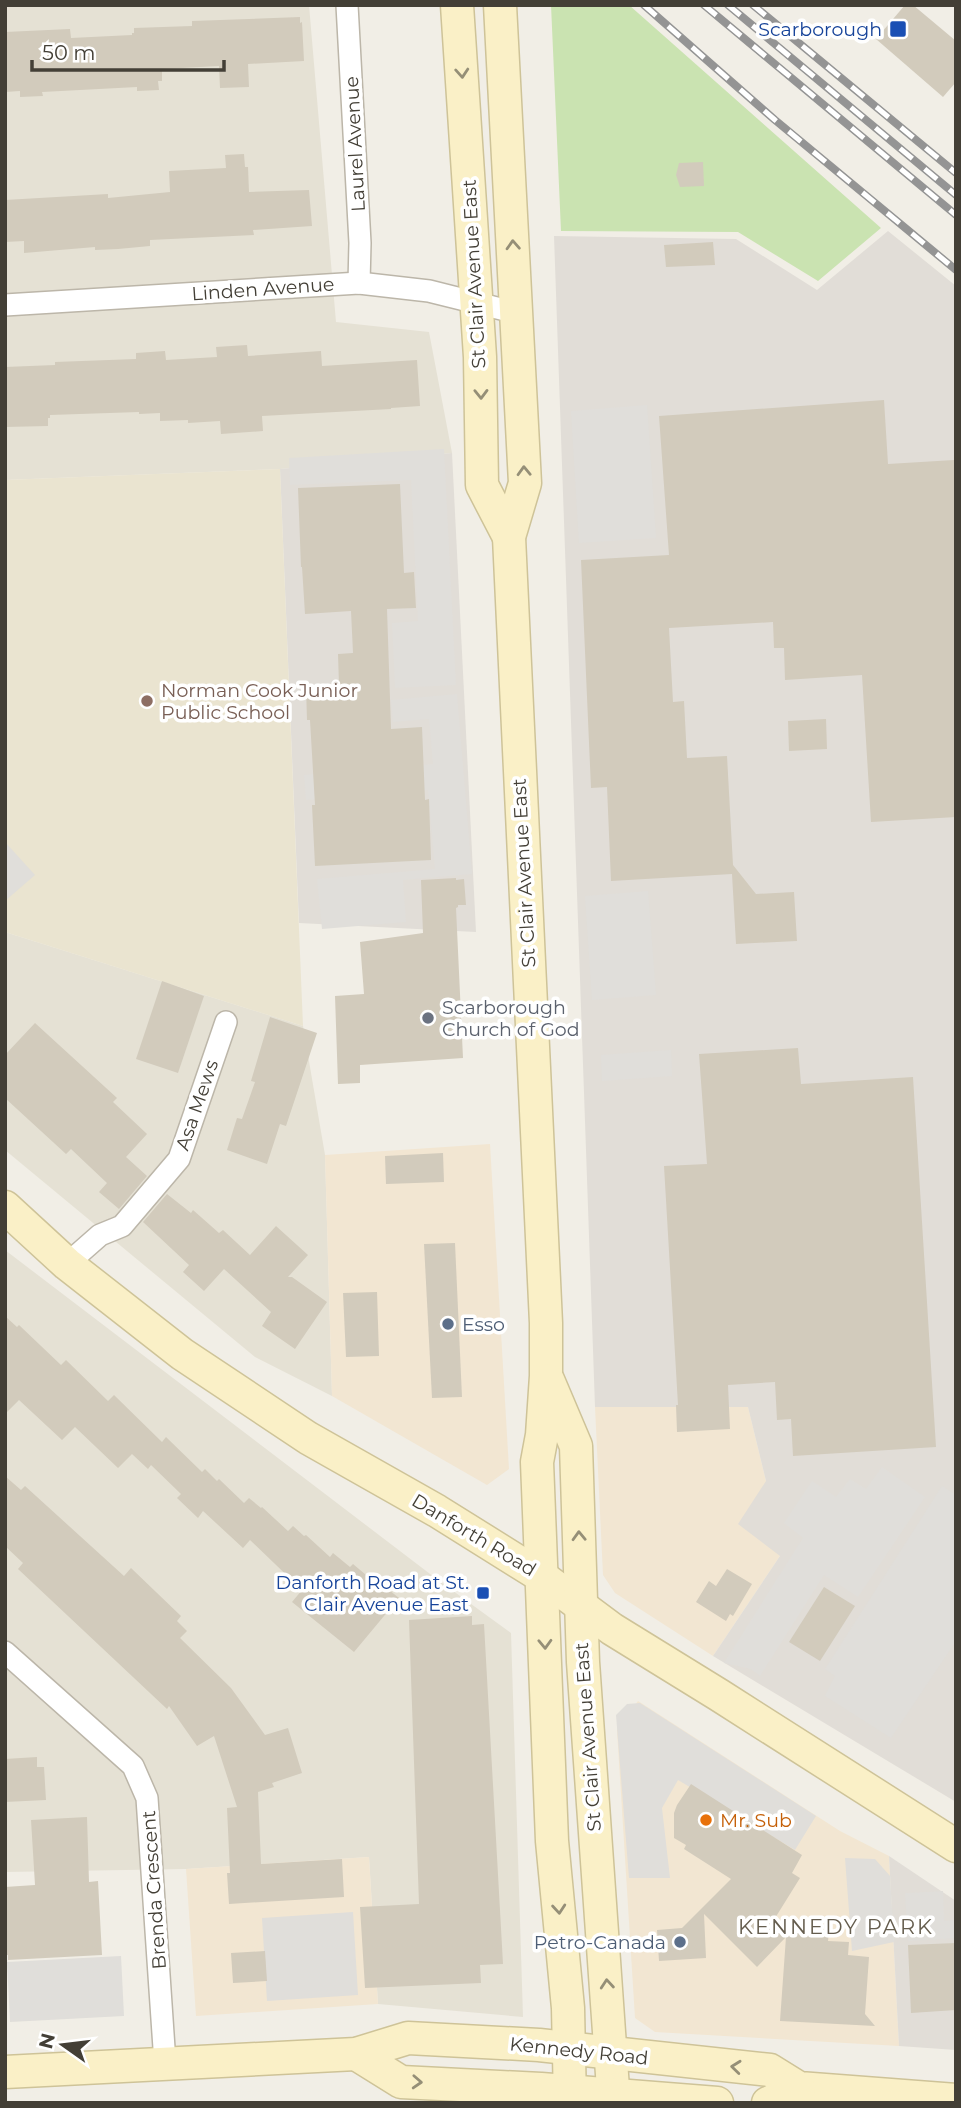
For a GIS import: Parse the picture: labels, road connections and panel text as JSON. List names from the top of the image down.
{
  "streets": {
    "main road": ["St Clair Avenue East", "Danforth Road", "Kennedy Road"],
    "street": [
      "Laurel Avenue",
      "Linden Avenue",
      "Asa Mews",
      "Brenda Crescent"
    ]
  },
  "crossings": [
    ["Laurel Avenue", "Linden Avenue"],
    ["St Clair Avenue East", "Linden Avenue"],
    ["St Clair Avenue East", "Danforth Road"],
    ["St Clair Avenue East", "Kennedy Road"],
    ["Asa Mews", "Danforth Road"],
    ["Brenda Crescent", "Kennedy Road"]
  ],
  "districts": ["KENNEDY PARK"],
  "places": {
    "transit": ["Scarborough", "Danforth Road at St. Clair Avenue East"],
    "other": [
      "Norman Cook Junior Public School",
      "Scarborough Church of God",
      "Esso",
      "Mr. Sub",
      "Petro-Canada"
    ]
  },
  "scale_bar": "50 m",
  "north": "left"
}
